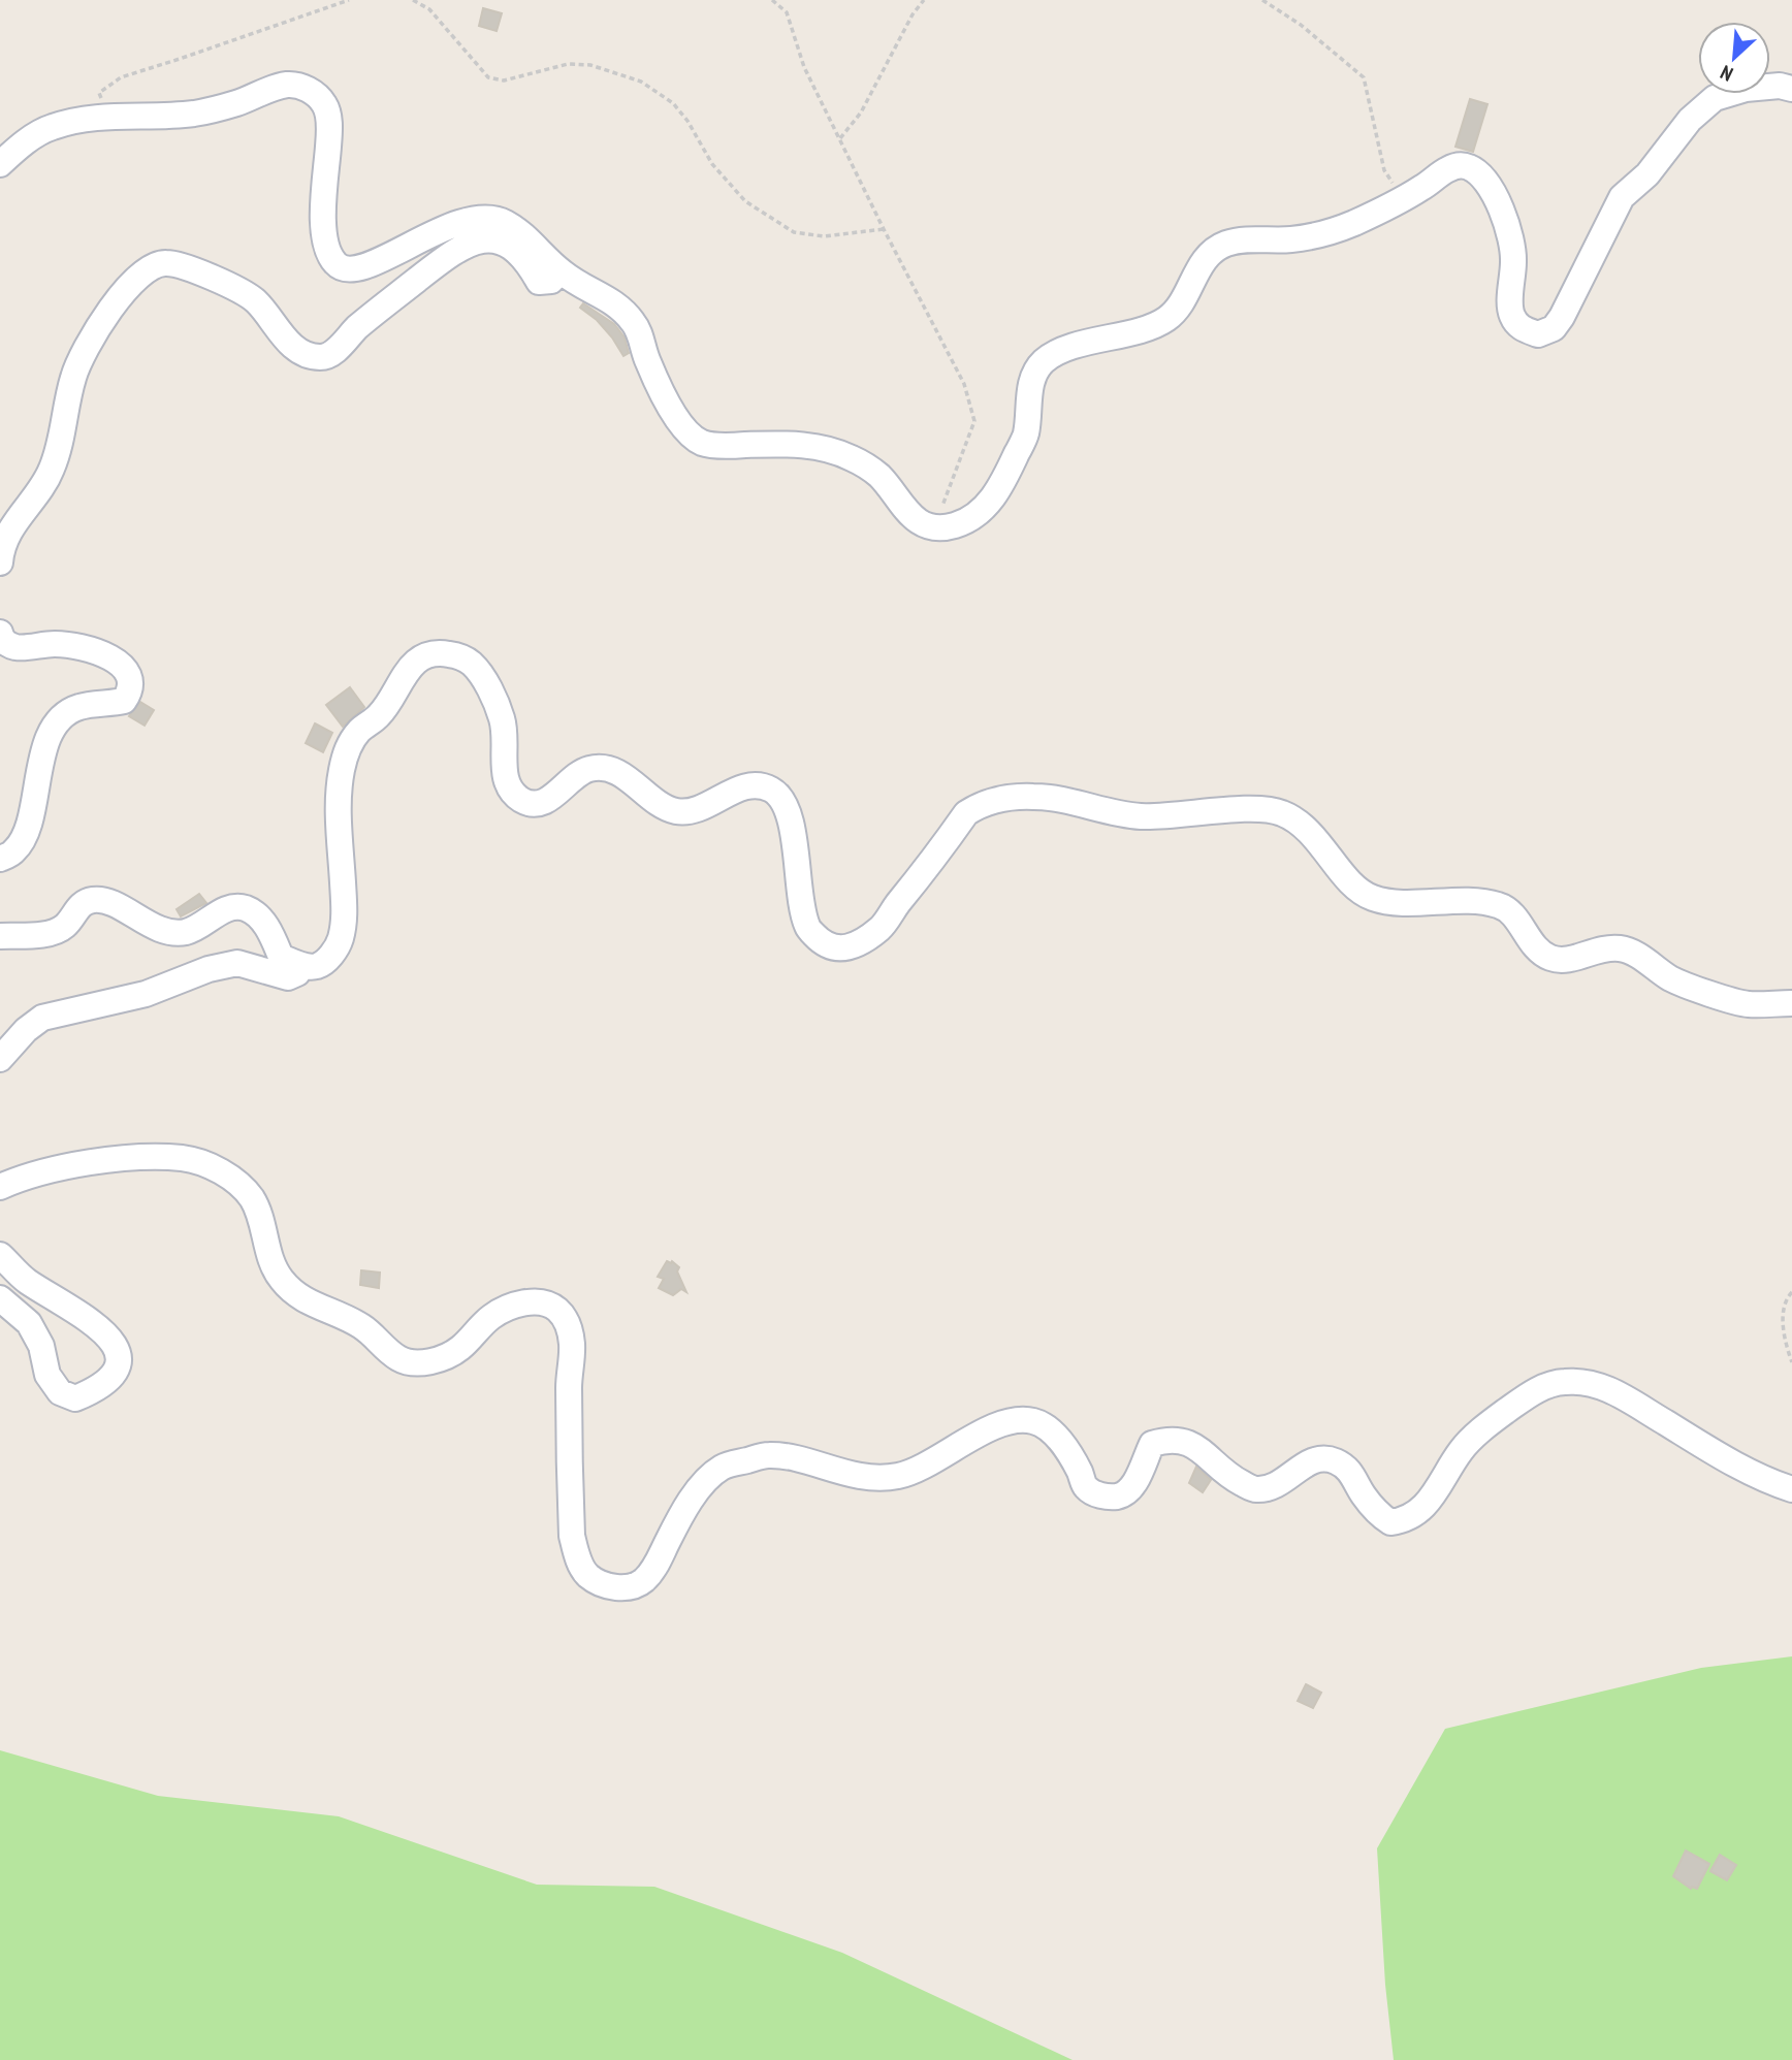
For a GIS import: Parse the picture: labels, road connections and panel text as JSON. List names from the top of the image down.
{
  "north": "bottom left"
}
